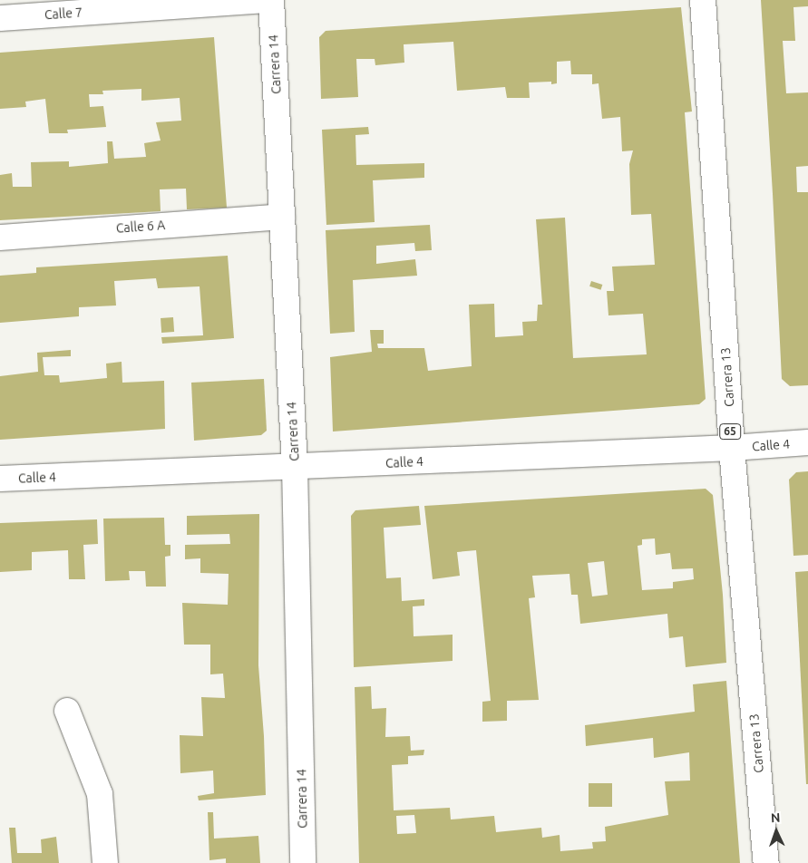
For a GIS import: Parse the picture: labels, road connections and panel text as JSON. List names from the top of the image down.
{
  "streets": {
    "street": [
      "Calle 7",
      "Carrera 14",
      "Calle 6 A",
      "Carrera 13",
      "65",
      "Calle 4"
    ]
  },
  "crossings": [
    ["Carrera 14", "Calle 6 A"],
    ["Carrera 14", "Calle 4"],
    ["Carrera 13", "Calle 4"]
  ],
  "north": "top"
}
